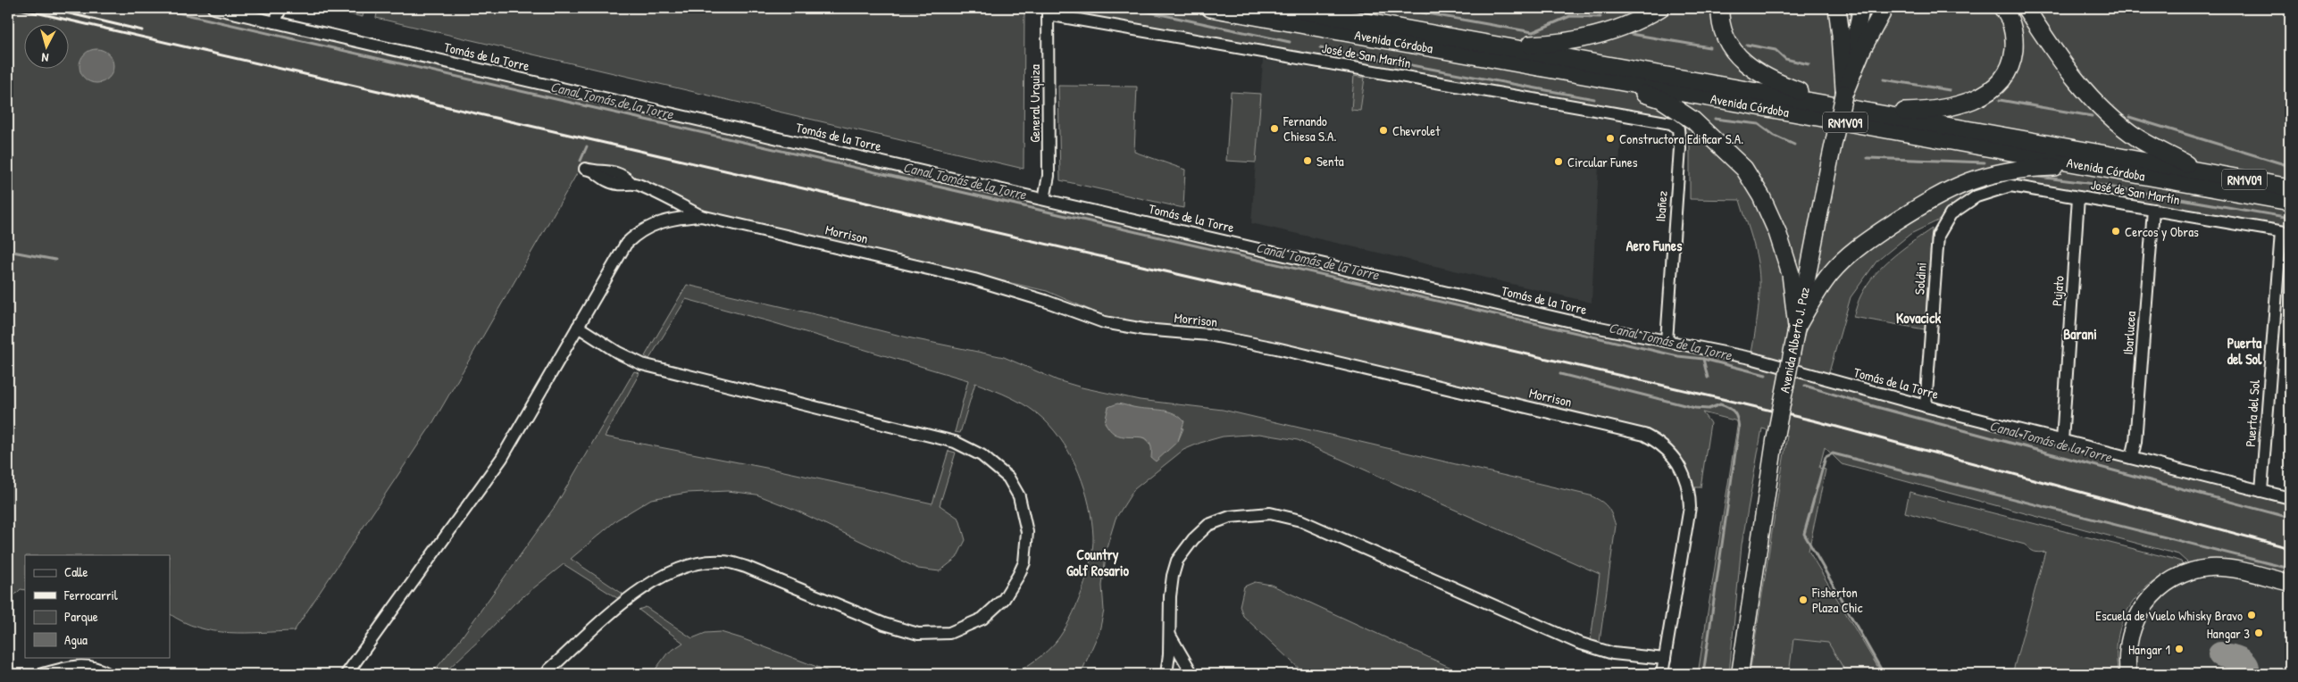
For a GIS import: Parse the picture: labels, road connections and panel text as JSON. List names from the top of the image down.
{
  "streets": {
    "main road": ["Avenida Córdoba", "RN1V09", "Avenida Alberto J. Paz"],
    "street": [
      "José de San Martín",
      "Tomás de la Torre",
      "General Urquiza",
      "Ibañez",
      "Morrison",
      "Soldini",
      "Pujato",
      "Ibarlucea",
      "Puerta del Sol"
    ]
  },
  "crossings": [
    ["José de San Martín", "General Urquiza"],
    ["José de San Martín", "Ibañez"],
    ["José de San Martín", "Soldini"],
    ["José de San Martín", "Pujato"],
    ["José de San Martín", "Ibarlucea"],
    ["José de San Martín", "Puerta del Sol"],
    ["Tomás de la Torre", "General Urquiza"],
    ["Tomás de la Torre", "Ibañez"],
    ["Tomás de la Torre", "Soldini"],
    ["Tomás de la Torre", "Pujato"],
    ["Tomás de la Torre", "Ibarlucea"],
    ["Tomás de la Torre", "Puerta del Sol"]
  ],
  "districts": [
    "Aero Funes",
    "Kovacick",
    "Barani",
    "Puerta del Sol",
    "Country Golf Rosario"
  ],
  "water": ["Canal Tomás de la Torre"],
  "places": [
    "Fernando Chiesa S.A.",
    "Chevrolet",
    "Constructora Edificar S.A.",
    "Senta",
    "Circular Funes",
    "Cercos y Obras",
    "Fisherton Plaza Chic",
    "Escuela de Vuelo Whisky Bravo",
    "Hangar 3",
    "Hangar 1"
  ],
  "legend": [
    "Calle",
    "Ferrocarril",
    "Parque",
    "Agua"
  ],
  "north": "bottom"
}
